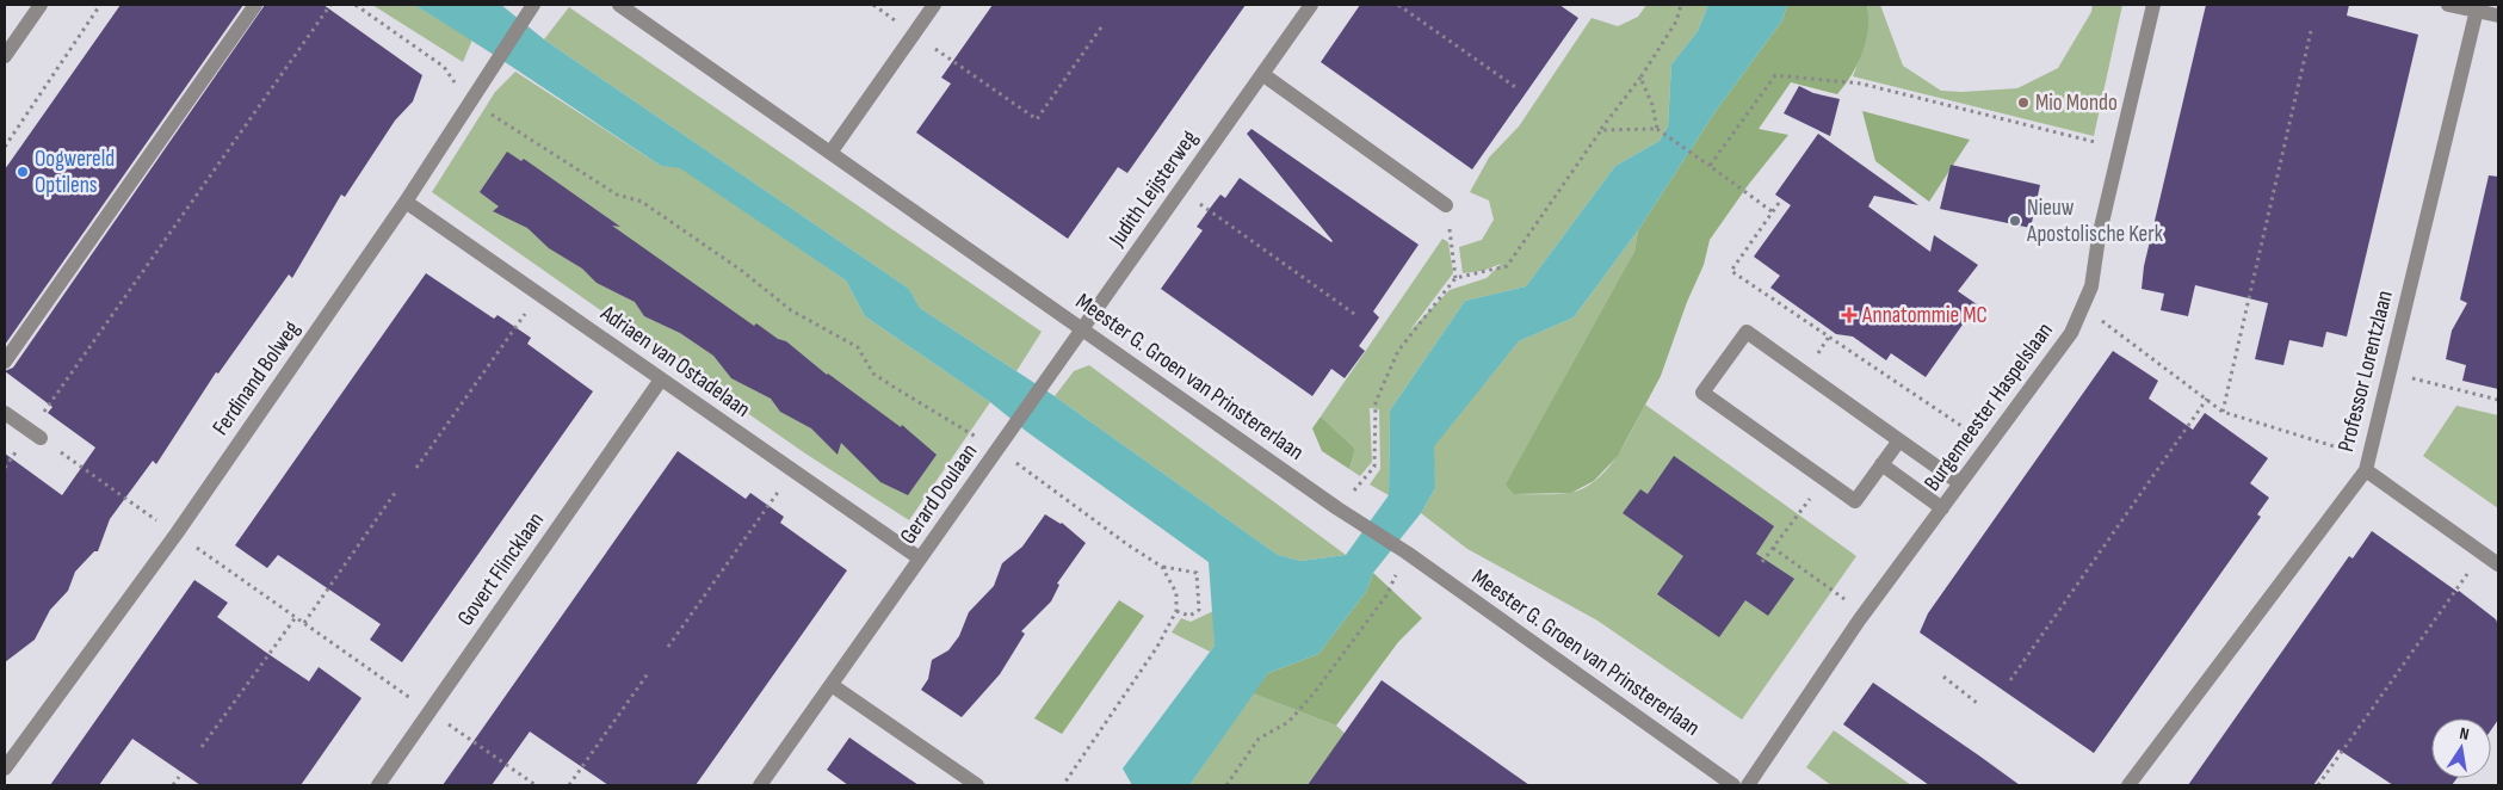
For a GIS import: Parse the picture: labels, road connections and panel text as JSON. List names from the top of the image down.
{
  "streets": {
    "street": [
      "Judith Leijsterweg",
      "Adriaen van Ostadelaan",
      "Professor Lorentzlaan",
      "Meester G. Groen van Prinstererlaan",
      "Ferdinand Bolweg",
      "Burgemeester Haspelslaan",
      "Gerard Doulaan",
      "Govert Flincklaan"
    ]
  },
  "crossings": [
    ["Judith Leijsterweg", "Meester G. Groen van Prinstererlaan"],
    ["Judith Leijsterweg", "Gerard Doulaan"],
    ["Adriaen van Ostadelaan", "Ferdinand Bolweg"],
    ["Adriaen van Ostadelaan", "Gerard Doulaan"],
    ["Adriaen van Ostadelaan", "Govert Flincklaan"],
    ["Meester G. Groen van Prinstererlaan", "Gerard Doulaan"]
  ],
  "places": {
    "other": ["Mio Mondo", "Oogwereld Optilens", "Nieuw Apostolische Kerk"],
    "health": ["Annatommie MC"]
  },
  "north": "top"
}
